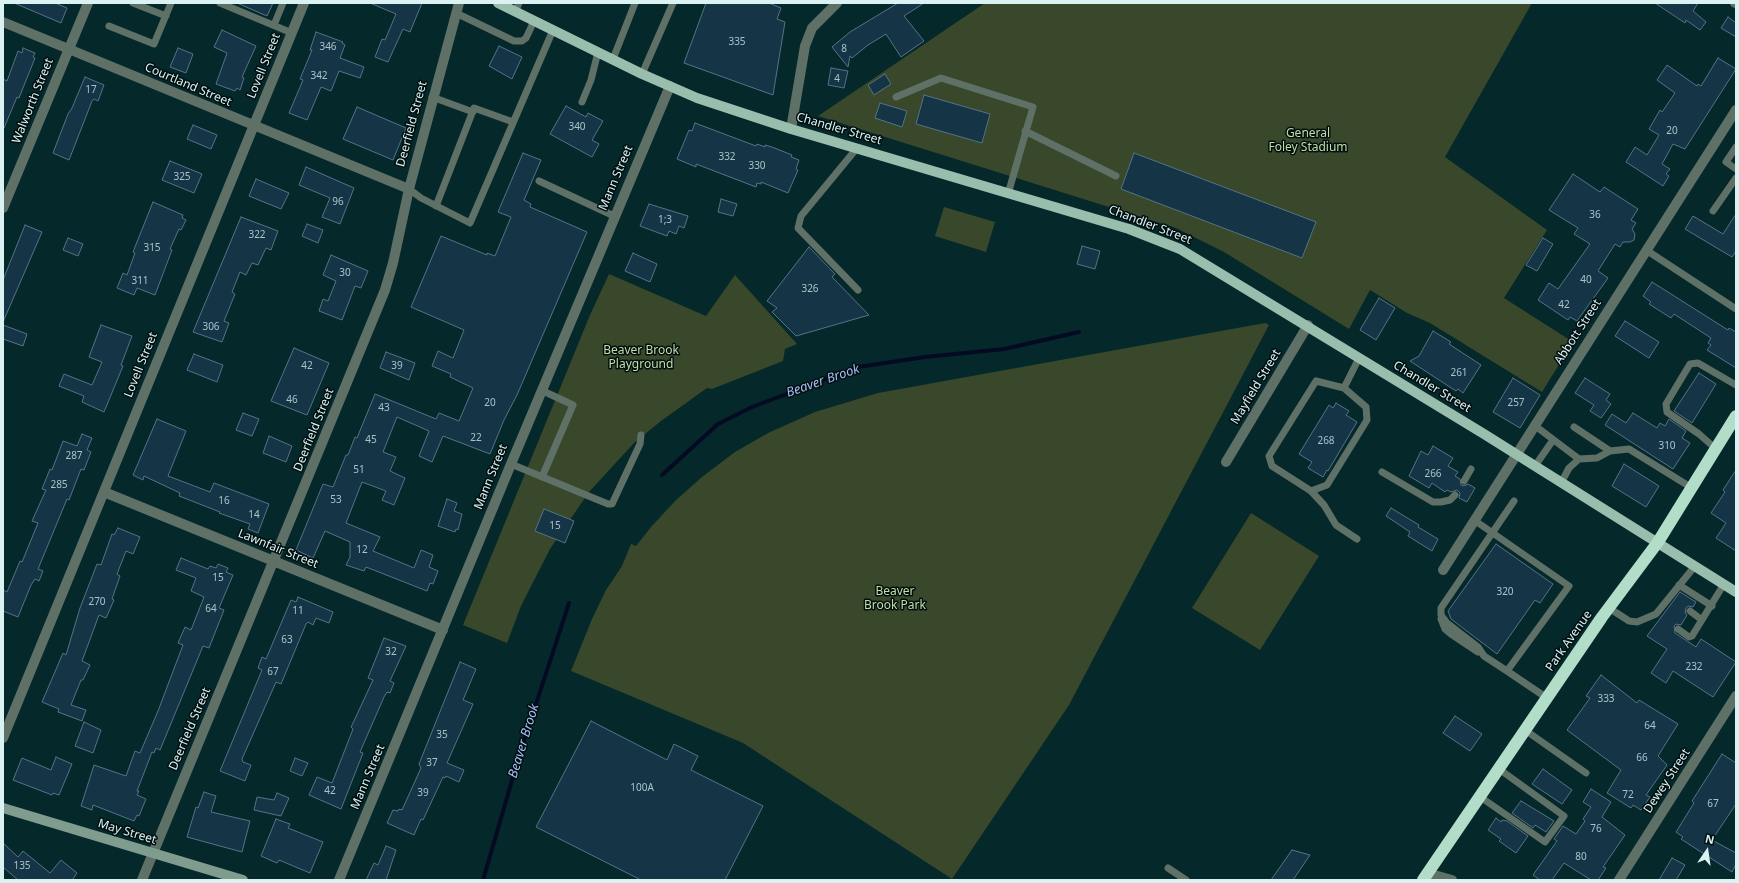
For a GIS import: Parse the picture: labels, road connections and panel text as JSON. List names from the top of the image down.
{
  "streets": {
    "highway": ["Park Avenue"],
    "main road": ["Chandler Street"],
    "street": [
      "Lovell Street",
      "Courtland Street",
      "Walworth Street",
      "Deerfield Street",
      "Mann Street",
      "Abbott Street",
      "Mayfield Street",
      "Lawnfair Street",
      "Dewey Street",
      "May Street"
    ]
  },
  "crossings": [
    ["Lovell Street", "Courtland Street"],
    ["Lovell Street", "Lawnfair Street"],
    ["Courtland Street", "Walworth Street"],
    ["Courtland Street", "Deerfield Street"],
    ["Deerfield Street", "Lawnfair Street"],
    ["Deerfield Street", "May Street"],
    ["Chandler Street", "Mann Street"],
    ["Chandler Street", "Abbott Street"],
    ["Chandler Street", "Mayfield Street"],
    ["Chandler Street", "Park Avenue"],
    ["Mann Street", "Lawnfair Street"]
  ],
  "water": ["Beaver Brook"],
  "parks": ["General Foley Stadium", "Beaver Brook Playground", "Beaver Brook Park"],
  "house_numbers": [
    "335",
    "346",
    "8",
    "342",
    "4",
    "17",
    "340",
    "20",
    "332",
    "330",
    "325",
    "96",
    "36",
    "1;3",
    "322",
    "315",
    "30",
    "40",
    "311",
    "326",
    "42",
    "306",
    "42",
    "39",
    "261",
    "46",
    "20",
    "257",
    "43",
    "22",
    "45",
    "268",
    "310",
    "287",
    "51",
    "266",
    "285",
    "53",
    "16",
    "14",
    "15",
    "12",
    "15",
    "320",
    "270",
    "64",
    "11",
    "63",
    "32",
    "232",
    "67",
    "333",
    "64",
    "35",
    "66",
    "37",
    "100A",
    "42",
    "39",
    "72",
    "67",
    "76",
    "80",
    "135"
  ],
  "north": "top"
}
